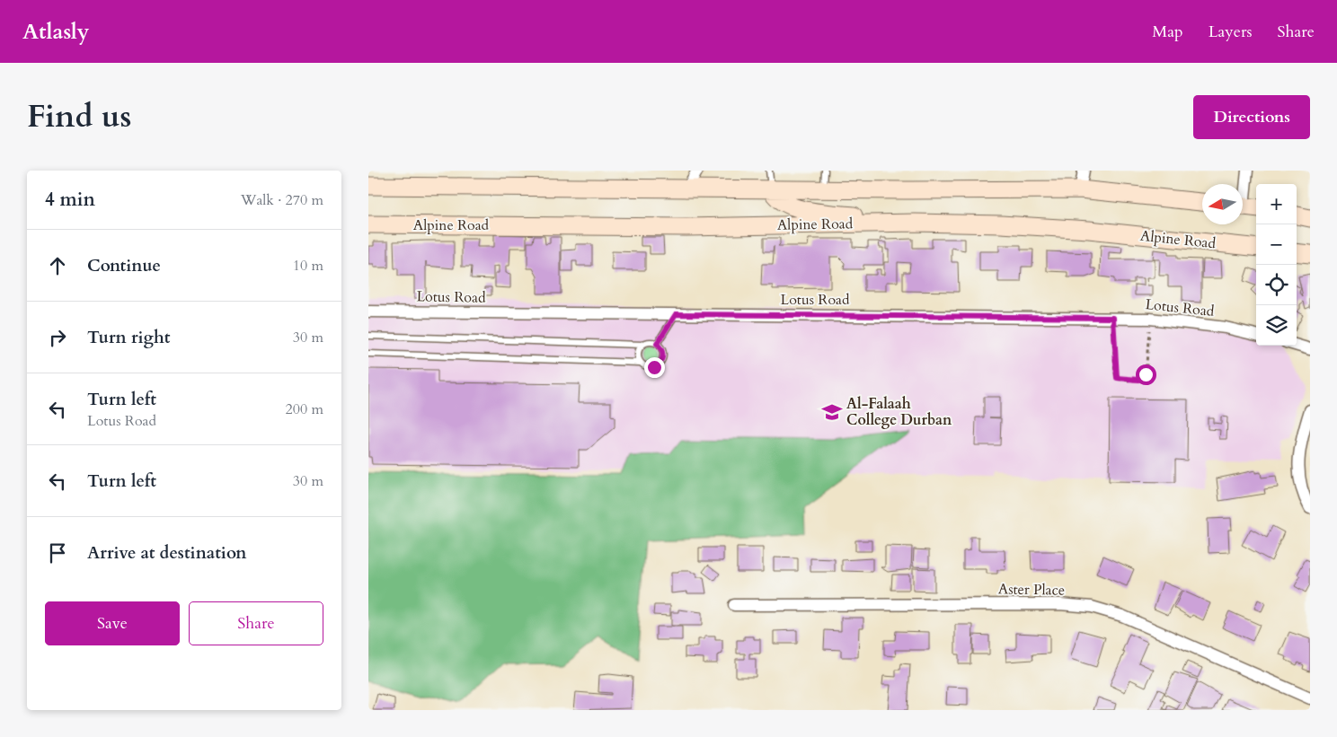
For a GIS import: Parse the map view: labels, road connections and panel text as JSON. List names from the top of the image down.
{
  "streets": {
    "main road": ["Alpine Road"],
    "street": ["Lotus Road", "Aster Place"]
  },
  "places": {
    "school or university": ["Al-Falaah College Durban"]
  },
  "north": "left",
  "page": {
    "header": "Atlasly",
    "nav": ["Map", "Layers", "Share"],
    "title": "Find us",
    "buttons": [
      "Directions",
      ["Save", "Share"]
    ],
    "heading": ["4 min", "Walk · 270 m"],
    "map_buttons": ["+", "−"],
    "list": [
      ["Continue", "10 m"],
      ["Turn right", "30 m"],
      ["Turn left", "Lotus Road", "200 m"],
      ["Turn left", "30 m"],
      "Arrive at destination"
    ]
  }
}
